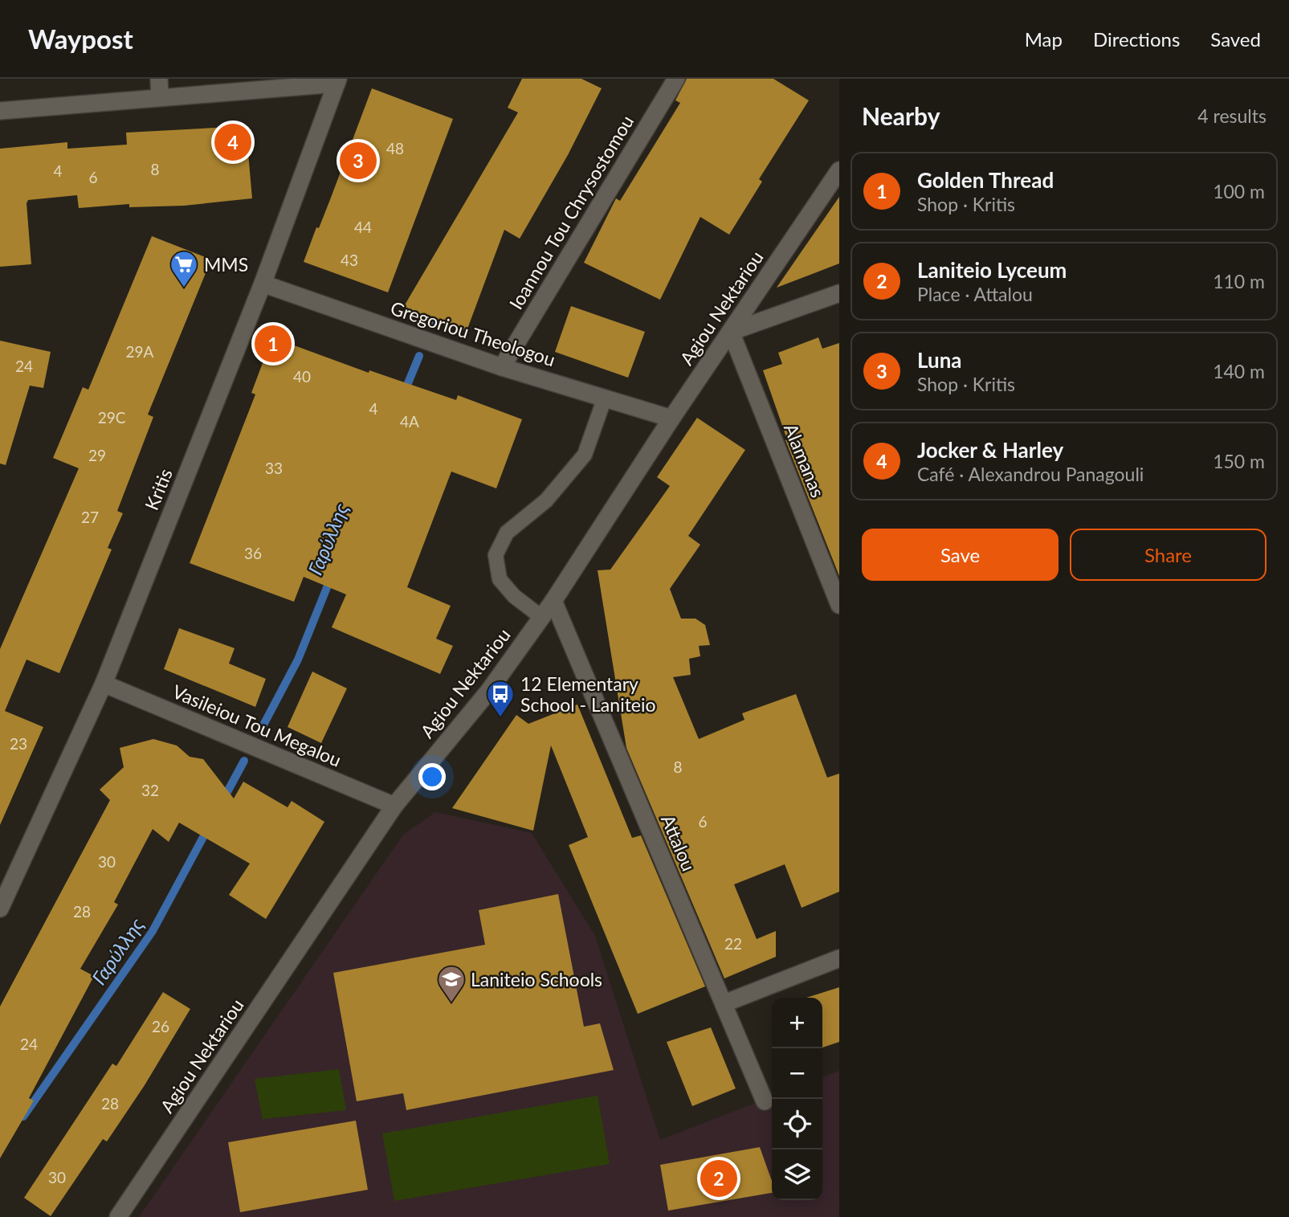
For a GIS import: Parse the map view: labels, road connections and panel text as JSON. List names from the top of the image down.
{
  "streets": {
    "street": [
      "Ioannou Tou Chrysostomou",
      "Agiou Nektariou",
      "Gregoriou Theologou",
      "Alamanas",
      "Kritis",
      "Vasileiou Tou Megalou",
      "Attalou"
    ]
  },
  "crossings": [
    ["Ioannou Tou Chrysostomou", "Gregoriou Theologou"],
    ["Agiou Nektariou", "Gregoriou Theologou"],
    ["Agiou Nektariou", "Alamanas"],
    ["Agiou Nektariou", "Vasileiou Tou Megalou"],
    ["Agiou Nektariou", "Attalou"],
    ["Gregoriou Theologou", "Kritis"],
    ["Kritis", "Vasileiou Tou Megalou"]
  ],
  "water": ["Γαρύλλης"],
  "places": {
    "supermarket": ["MMS"],
    "bus stop": ["12 Elementary School - Laniteio"],
    "school or university": ["Laniteio Schools"]
  },
  "house_numbers": [
    "48",
    "8",
    "4",
    "6",
    "44",
    "43",
    "29A",
    "24",
    "40",
    "4",
    "29C",
    "4A",
    "29",
    "33",
    "27",
    "36",
    "23",
    "8",
    "32",
    "6",
    "30",
    "28",
    "22",
    "26",
    "24",
    "28",
    "30"
  ],
  "page": {
    "header": "Waypost",
    "nav": ["Map", "Directions", "Saved"],
    "heading": ["Nearby", "4 results"],
    "pins": [
      "4",
      "3",
      "1",
      "2"
    ],
    "list": [
      {
        "mark": "1",
        "name": "Golden Thread",
        "note": "Shop · Kritis",
        "value": "100 m"
      },
      {
        "mark": "2",
        "name": "Laniteio Lyceum",
        "note": "Place · Attalou",
        "value": "110 m"
      },
      {
        "mark": "3",
        "name": "Luna",
        "note": "Shop · Kritis",
        "value": "140 m"
      },
      {
        "mark": "4",
        "name": "Jocker & Harley",
        "note": "Café · Alexandrou Panagouli",
        "value": "150 m"
      }
    ],
    "buttons": ["Save", "Share"],
    "map_buttons": ["+", "−"]
  }
}
